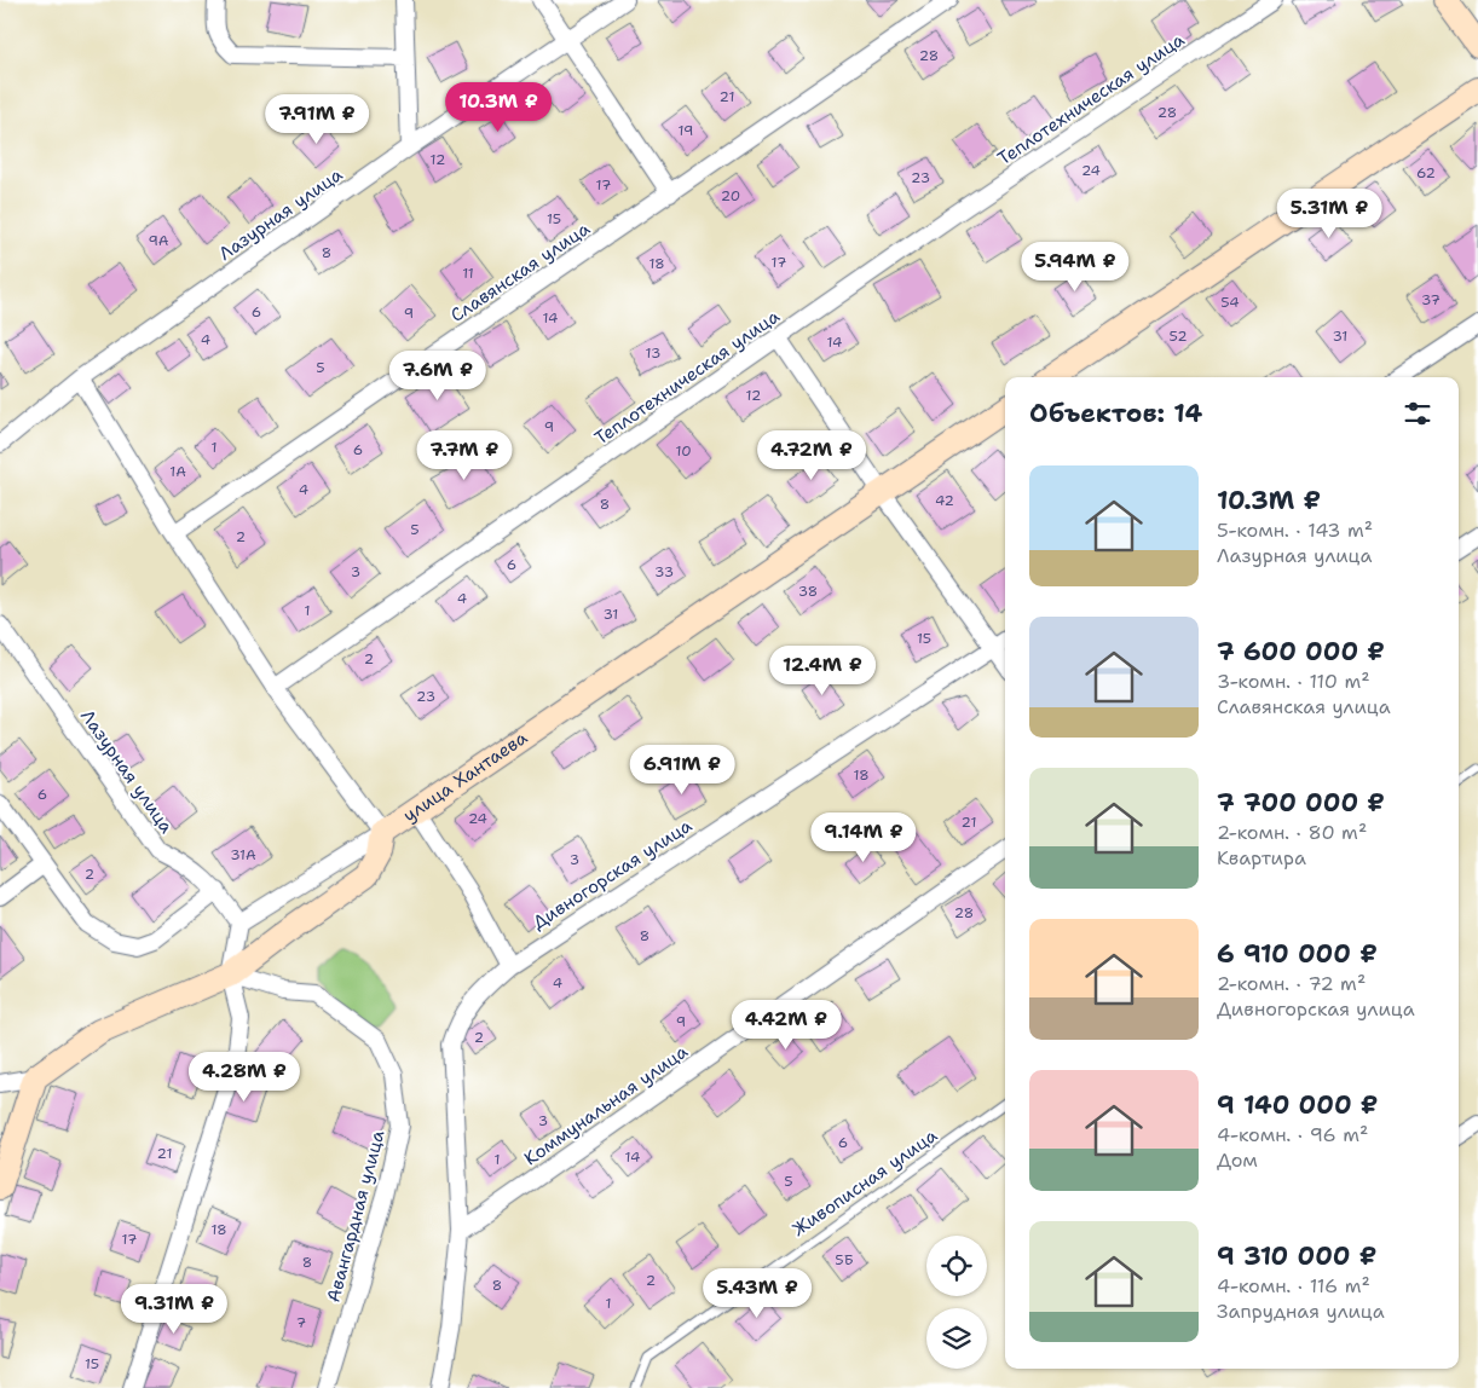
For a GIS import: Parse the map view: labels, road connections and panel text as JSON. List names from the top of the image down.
{
  "streets": {
    "street": [
      "Теплотехническая улица",
      "Лазурная улица",
      "Славянская улица",
      "улица Хантаева",
      "Дивногорская улица",
      "Коммунальная улица",
      "Авангардная улица"
    ],
    "lane": ["Живописная улица"]
  },
  "crossings": [
    ["Лазурная улица", "улица Хантаева"]
  ],
  "house_numbers": [
    "28",
    "21",
    "28",
    "19",
    "12",
    "24",
    "62",
    "23",
    "17",
    "20",
    "15",
    "9А",
    "8",
    "17",
    "18",
    "11",
    "37",
    "54",
    "6",
    "9",
    "14",
    "52",
    "31",
    "4",
    "14",
    "13",
    "5",
    "12",
    "9",
    "1",
    "6",
    "10",
    "1А",
    "4",
    "42",
    "8",
    "5",
    "2",
    "6",
    "3",
    "33",
    "38",
    "4",
    "1",
    "31",
    "15",
    "2",
    "23",
    "18",
    "6",
    "24",
    "21",
    "31А",
    "3",
    "2",
    "28",
    "8",
    "4",
    "9",
    "2",
    "3",
    "6",
    "21",
    "14",
    "1",
    "5",
    "18",
    "17",
    "5Б",
    "8",
    "2",
    "8",
    "1",
    "7",
    "15"
  ],
  "page": {
    "price": [
      "10.3M ₽",
      "7.91M ₽",
      "5.31M ₽",
      "5.94M ₽",
      "7.6M ₽",
      "7.7M ₽",
      "4.72M ₽",
      "12.4M ₽",
      "6.91M ₽",
      "9.14M ₽",
      "4.42M ₽",
      "4.28M ₽",
      "5.43M ₽",
      "9.31M ₽"
    ],
    "heading": "Объектов: 14",
    "list": [
      {
        "name": "10.3M ₽",
        "note": "5-комн. · 143 m² · Лазурная улица"
      },
      {
        "name": "7 600 000 ₽",
        "note": "3-комн. · 110 m² · Славянская улица"
      },
      {
        "name": "7 700 000 ₽",
        "note": "2-комн. · 80 m² · Квартира"
      },
      {
        "name": "6 910 000 ₽",
        "note": "2-комн. · 72 m² · Дивногорская улица"
      },
      {
        "name": "9 140 000 ₽",
        "note": "4-комн. · 96 m² · Дом"
      },
      {
        "name": "9 310 000 ₽",
        "note": "4-комн. · 116 m² · Запрудная улица"
      }
    ]
  }
}
